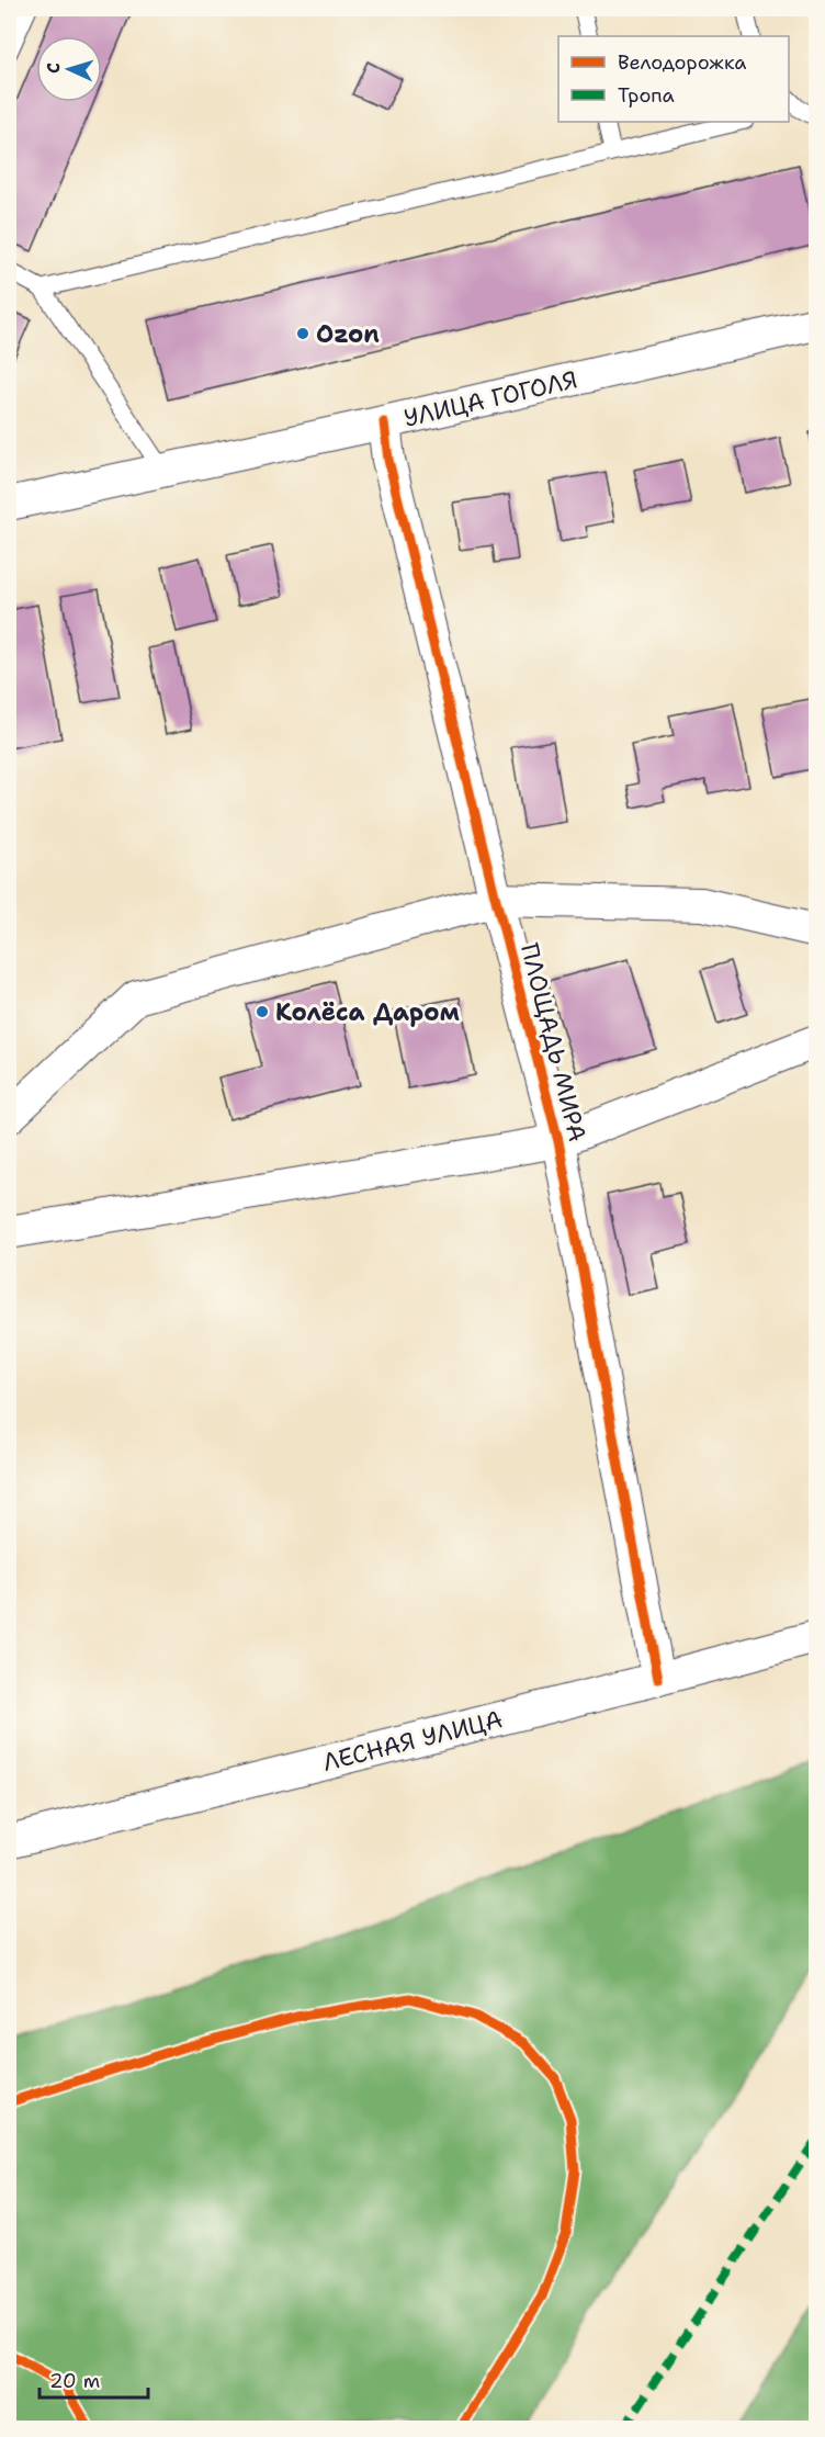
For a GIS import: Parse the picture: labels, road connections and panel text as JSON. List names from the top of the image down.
{
  "streets": {
    "street": ["УЛИЦА ГОГОЛЯ", "ПЛОЩАДЬ МИРА", "ЛЕСНАЯ УЛИЦА"]
  },
  "crossings": [
    ["УЛИЦА ГОГОЛЯ", "ПЛОЩАДЬ МИРА"],
    ["ПЛОЩАДЬ МИРА", "ЛЕСНАЯ УЛИЦА"]
  ],
  "places": ["Ozon", "Колёса Даром"],
  "legend": ["Велодорожка", "Тропа"],
  "scale_bar": "20 m",
  "north": "left"
}
